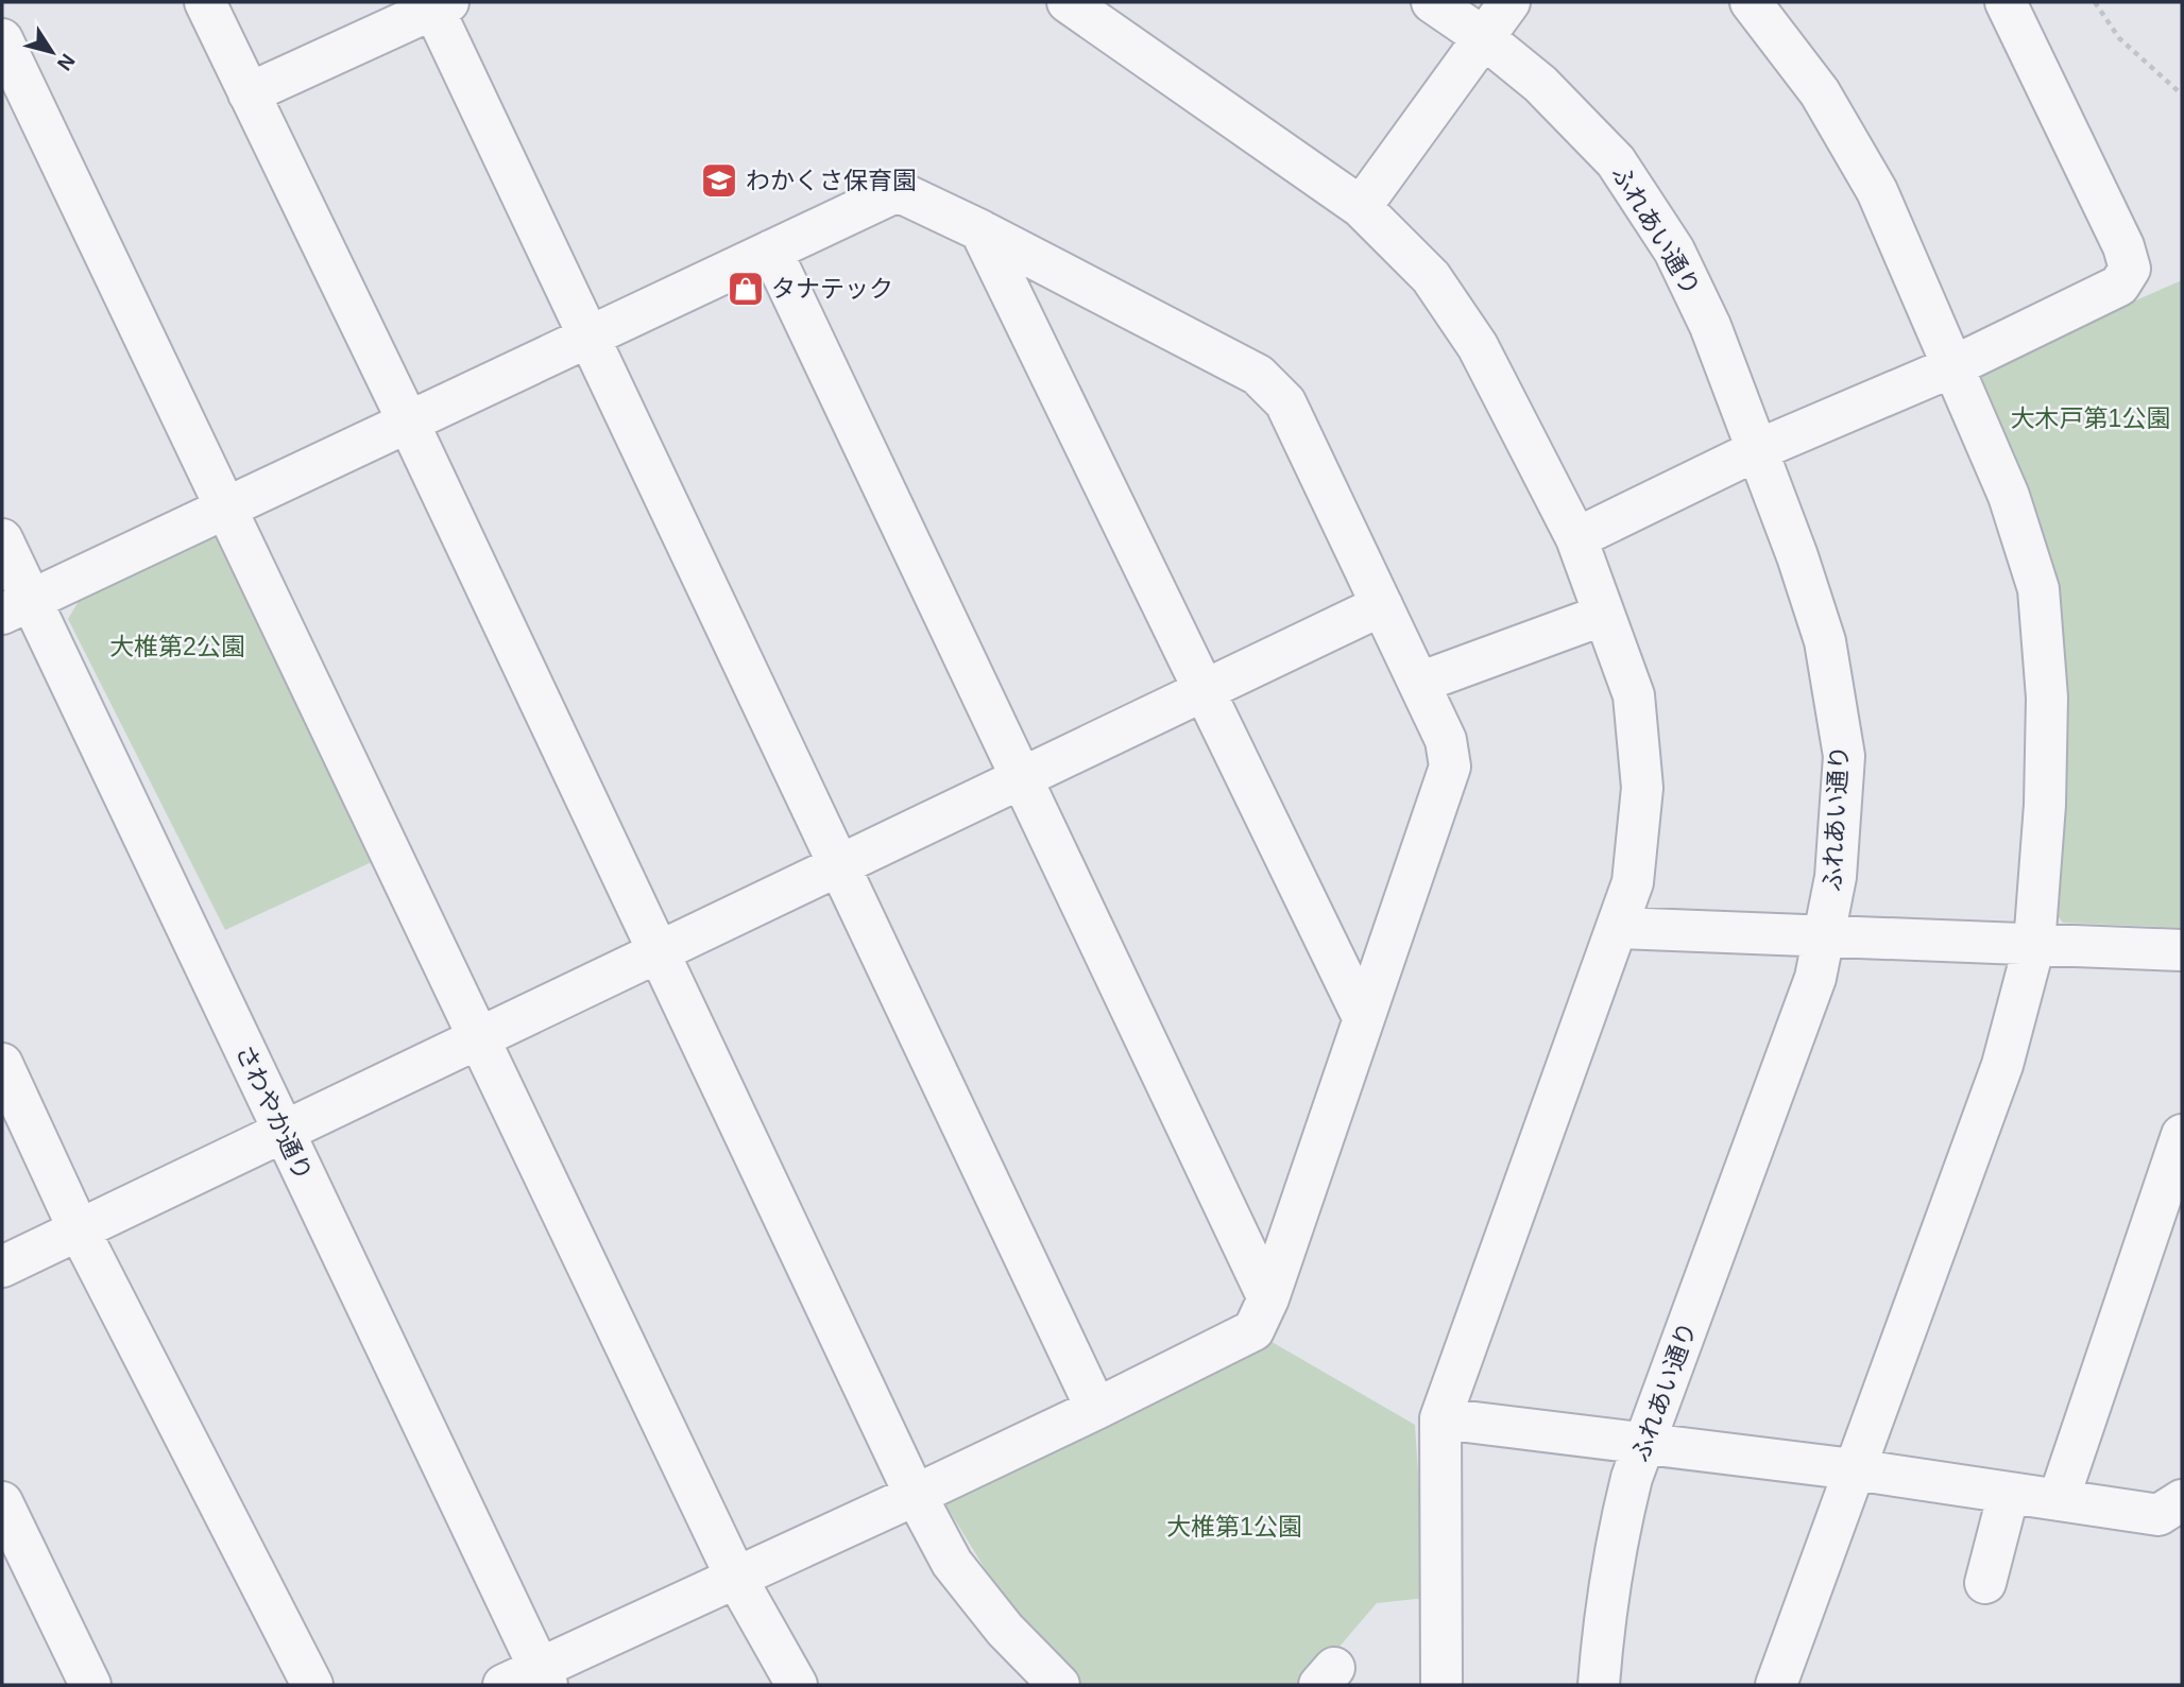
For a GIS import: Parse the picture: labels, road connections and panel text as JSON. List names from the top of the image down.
{
  "streets": {
    "street": ["ふれあい通り", "さわやか通り"]
  },
  "parks": ["大木戸第1公園", "大椎第2公園", "大椎第1公園"],
  "places": {
    "school or university": ["わかくさ保育園"],
    "shop": ["タナテック"]
  },
  "north": "bottom right"
}
